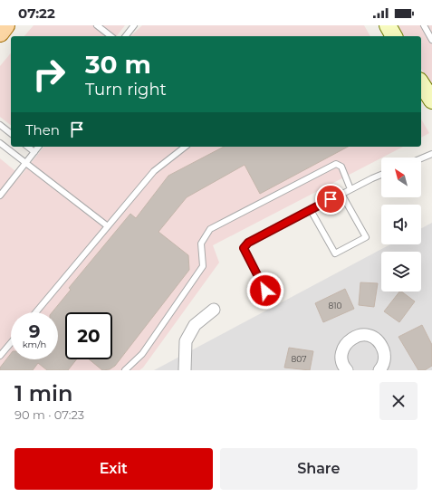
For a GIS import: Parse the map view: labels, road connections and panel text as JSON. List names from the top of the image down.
{
  "house_numbers": ["810", "807"],
  "north": "top left",
  "page": {
    "status": "07:22",
    "turn": ["30 m", "Turn right"],
    "then": "Then",
    "speed": "9 km/h",
    "limit": "20",
    "heading": ["1 min", "90 m · 07:23"],
    "buttons": ["Exit", "Share"]
  }
}
